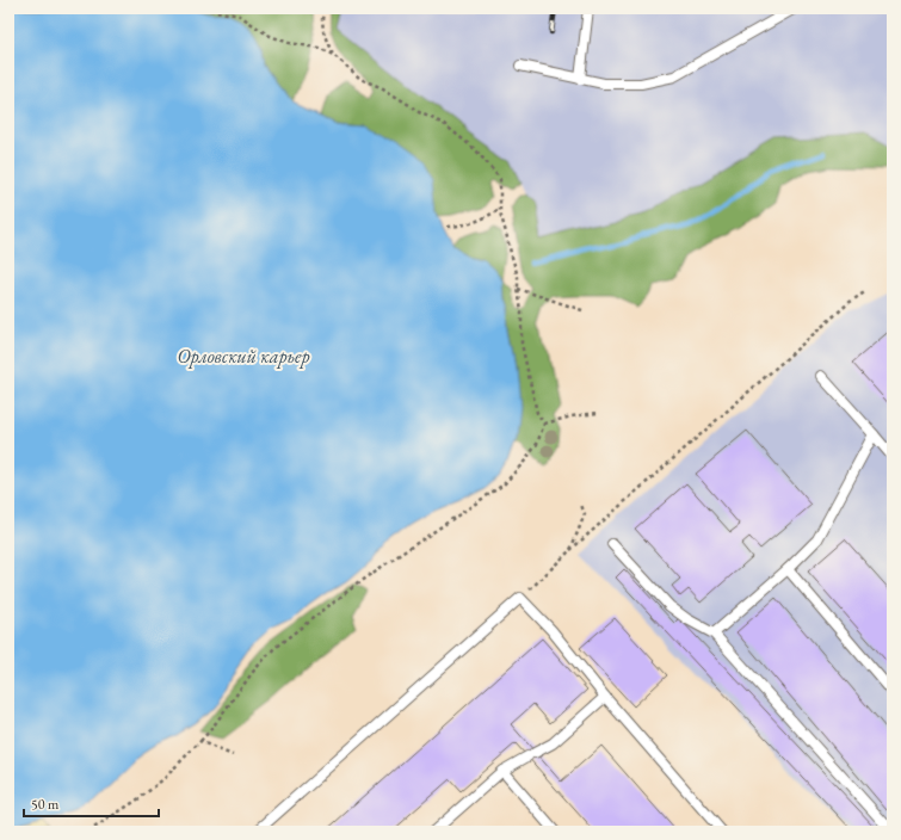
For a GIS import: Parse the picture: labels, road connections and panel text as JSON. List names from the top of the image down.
{
  "water": ["Орловский карьер"],
  "scale_bar": "50 m"
}
